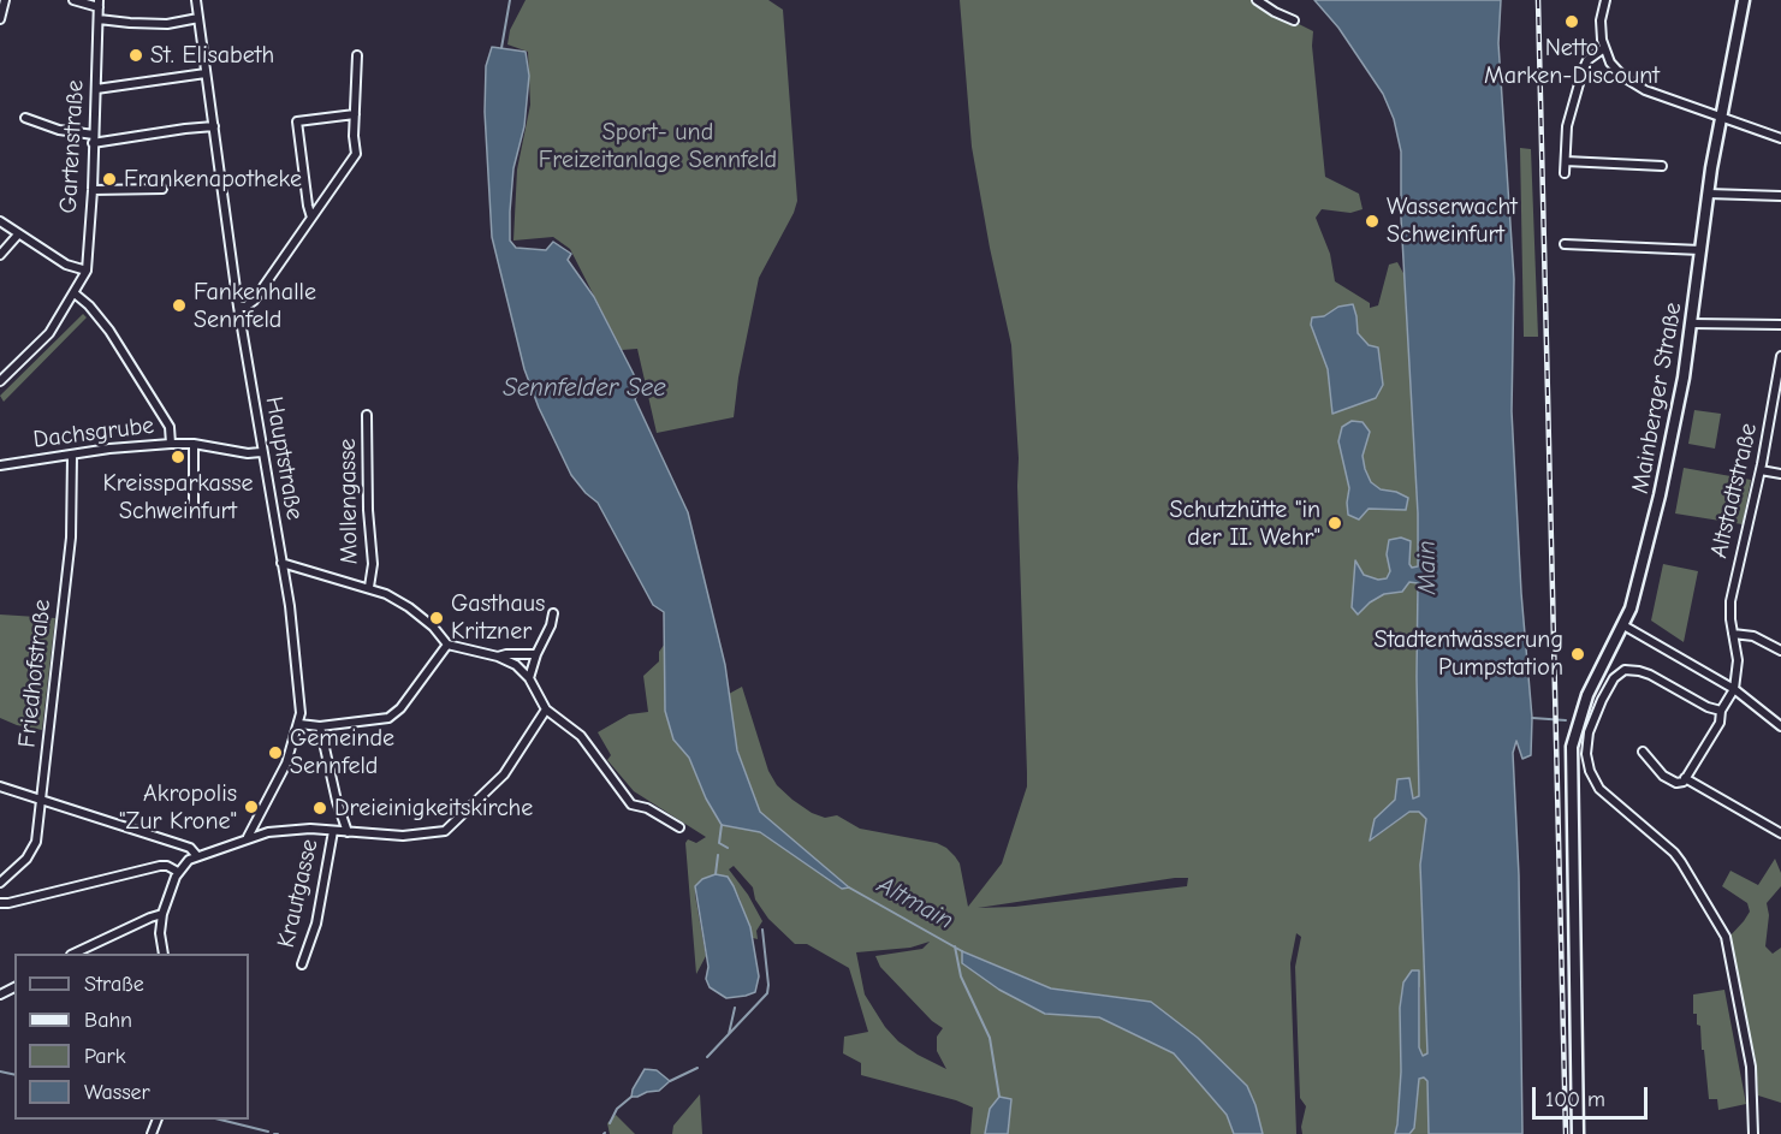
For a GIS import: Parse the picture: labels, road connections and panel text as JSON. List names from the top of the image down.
{
  "streets": {
    "main road": ["Mainberger Straße"],
    "street": [
      "Gartenstraße",
      "Dachsgrube",
      "Hauptstraße",
      "Altstadtstraße",
      "Mollengasse",
      "Friedhofstraße",
      "Krautgasse"
    ]
  },
  "crossings": [
    ["Dachsgrube", "Hauptstraße"],
    ["Dachsgrube", "Friedhofstraße"]
  ],
  "water": ["Sennfelder See", "Main", "Altmain"],
  "parks": ["Sport- und Freizeitanlage Sennfeld"],
  "places": [
    "Netto Marken-Discount",
    "St. Elisabeth",
    "Frankenapotheke",
    "Wasserwacht Schweinfurt",
    "Fankenhalle Sennfeld",
    "Kreissparkasse Schweinfurt",
    "Schutzhütte \"in der II. Wehr\"",
    "Gasthaus Kritzner",
    "Stadtentwässerung Pumpstation",
    "Gemeinde Sennfeld",
    "Akropolis \"Zur Krone\"",
    "Dreieinigkeitskirche"
  ],
  "legend": [
    "Straße",
    "Bahn",
    "Park",
    "Wasser"
  ],
  "scale_bar": "100 m"
}
